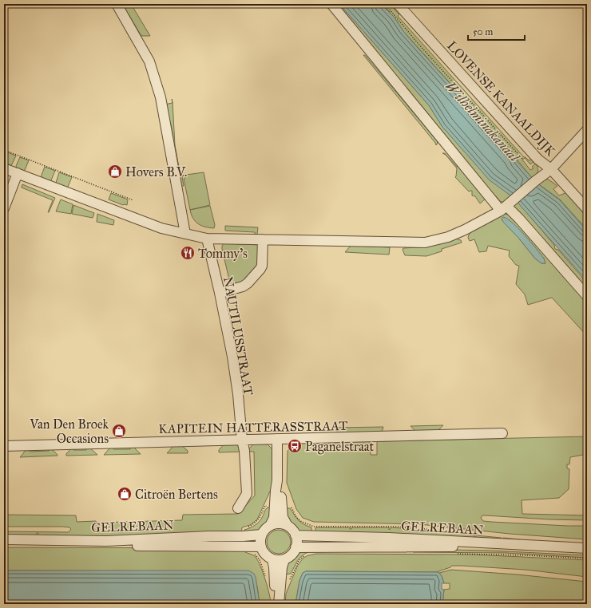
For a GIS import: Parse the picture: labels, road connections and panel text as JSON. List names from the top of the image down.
{
  "streets": {
    "street": [
      "LOVENSE KANAALDIJK",
      "NAUTILUSSTRAAT",
      "KAPITEIN HATTERASSTRAAT",
      "GELREBAAN"
    ]
  },
  "crossings": [
    ["NAUTILUSSTRAAT", "KAPITEIN HATTERASSTRAAT"]
  ],
  "water": ["Wilhelminakanaal"],
  "places": {
    "shop": ["Hovers B.V.", "Van Den Broek Occasions", "Citroën Bertens"],
    "restaurant": ["Tommy's"],
    "bus stop": ["Paganelstraat"]
  },
  "scale_bar": "50 m"
}
